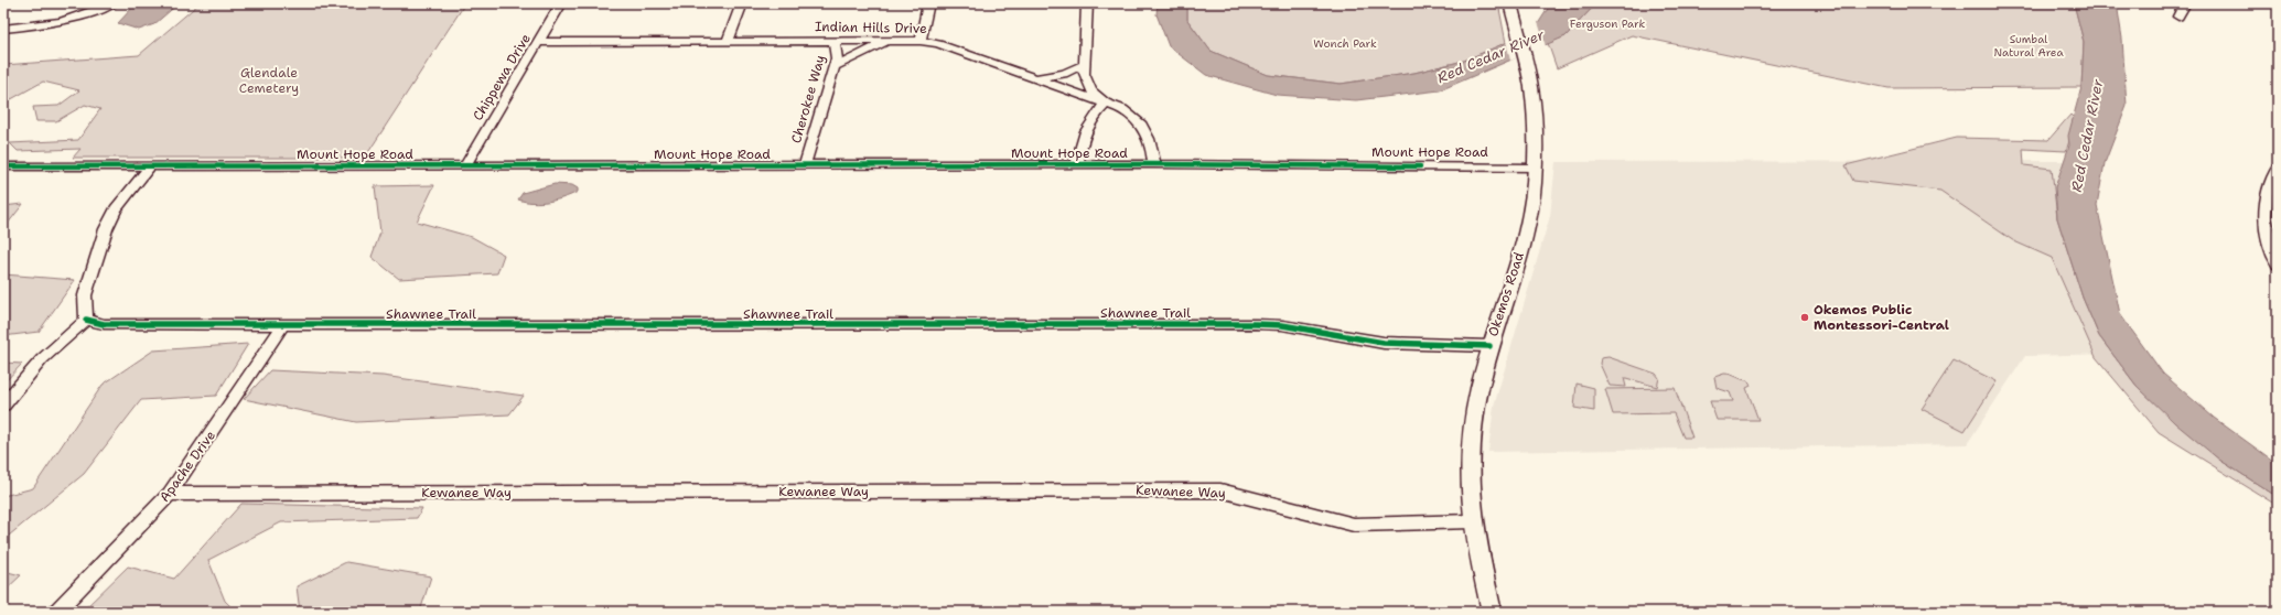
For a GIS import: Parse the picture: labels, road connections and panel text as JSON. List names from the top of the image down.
{
  "streets": {
    "main road": ["Okemos Road"],
    "street": [
      "Indian Hills Drive",
      "Chippewa Drive",
      "Cherokee Way",
      "Mount Hope Road",
      "Shawnee Trail",
      "Apache Drive",
      "Kewanee Way"
    ]
  },
  "crossings": [
    ["Indian Hills Drive", "Chippewa Drive"],
    ["Indian Hills Drive", "Cherokee Way"],
    ["Indian Hills Drive", "Mount Hope Road"],
    ["Chippewa Drive", "Mount Hope Road"],
    ["Cherokee Way", "Mount Hope Road"],
    ["Mount Hope Road", "Okemos Road"],
    ["Okemos Road", "Shawnee Trail"],
    ["Okemos Road", "Kewanee Way"],
    ["Shawnee Trail", "Apache Drive"],
    ["Apache Drive", "Kewanee Way"]
  ],
  "water": ["Red Cedar River"],
  "parks": [
    "Ferguson Park",
    "Sumbal Natural Area",
    "Wonch Park",
    "Glendale Cemetery"
  ],
  "places": ["Okemos Public Montessori-Central"]
}
